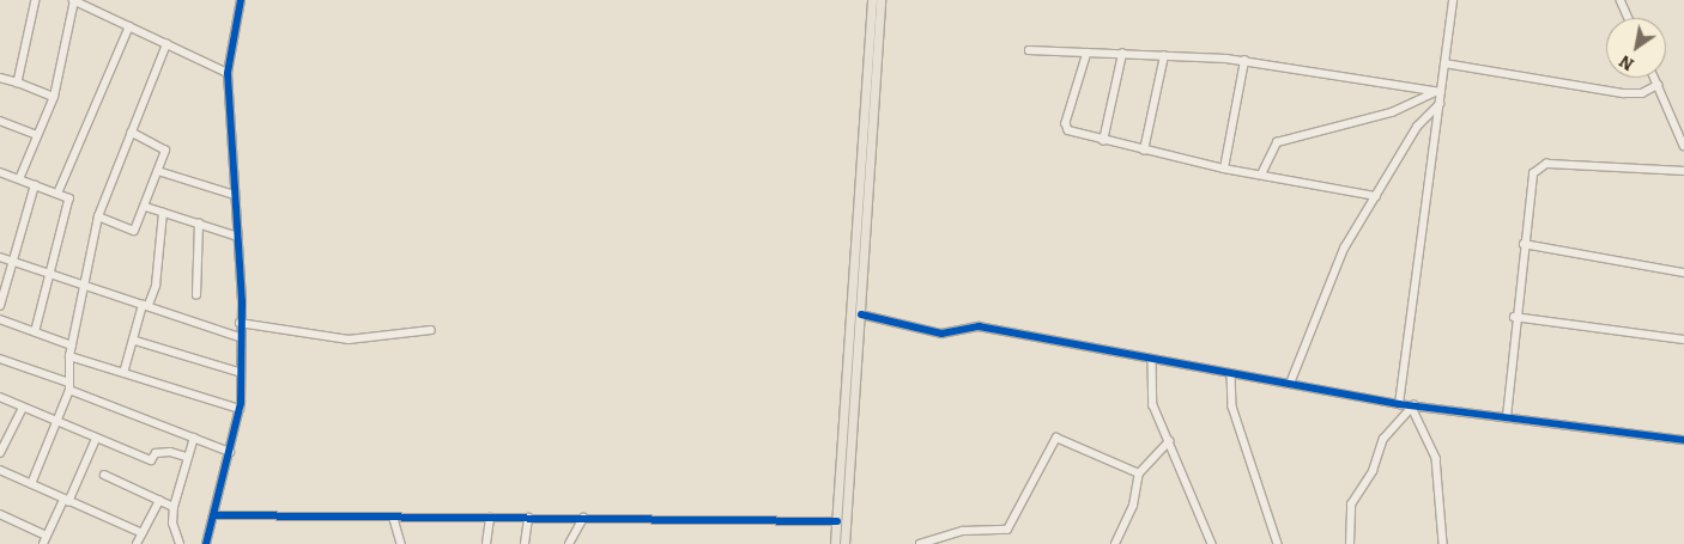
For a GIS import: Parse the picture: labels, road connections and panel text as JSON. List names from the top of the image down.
{
  "north": "bottom left"
}
